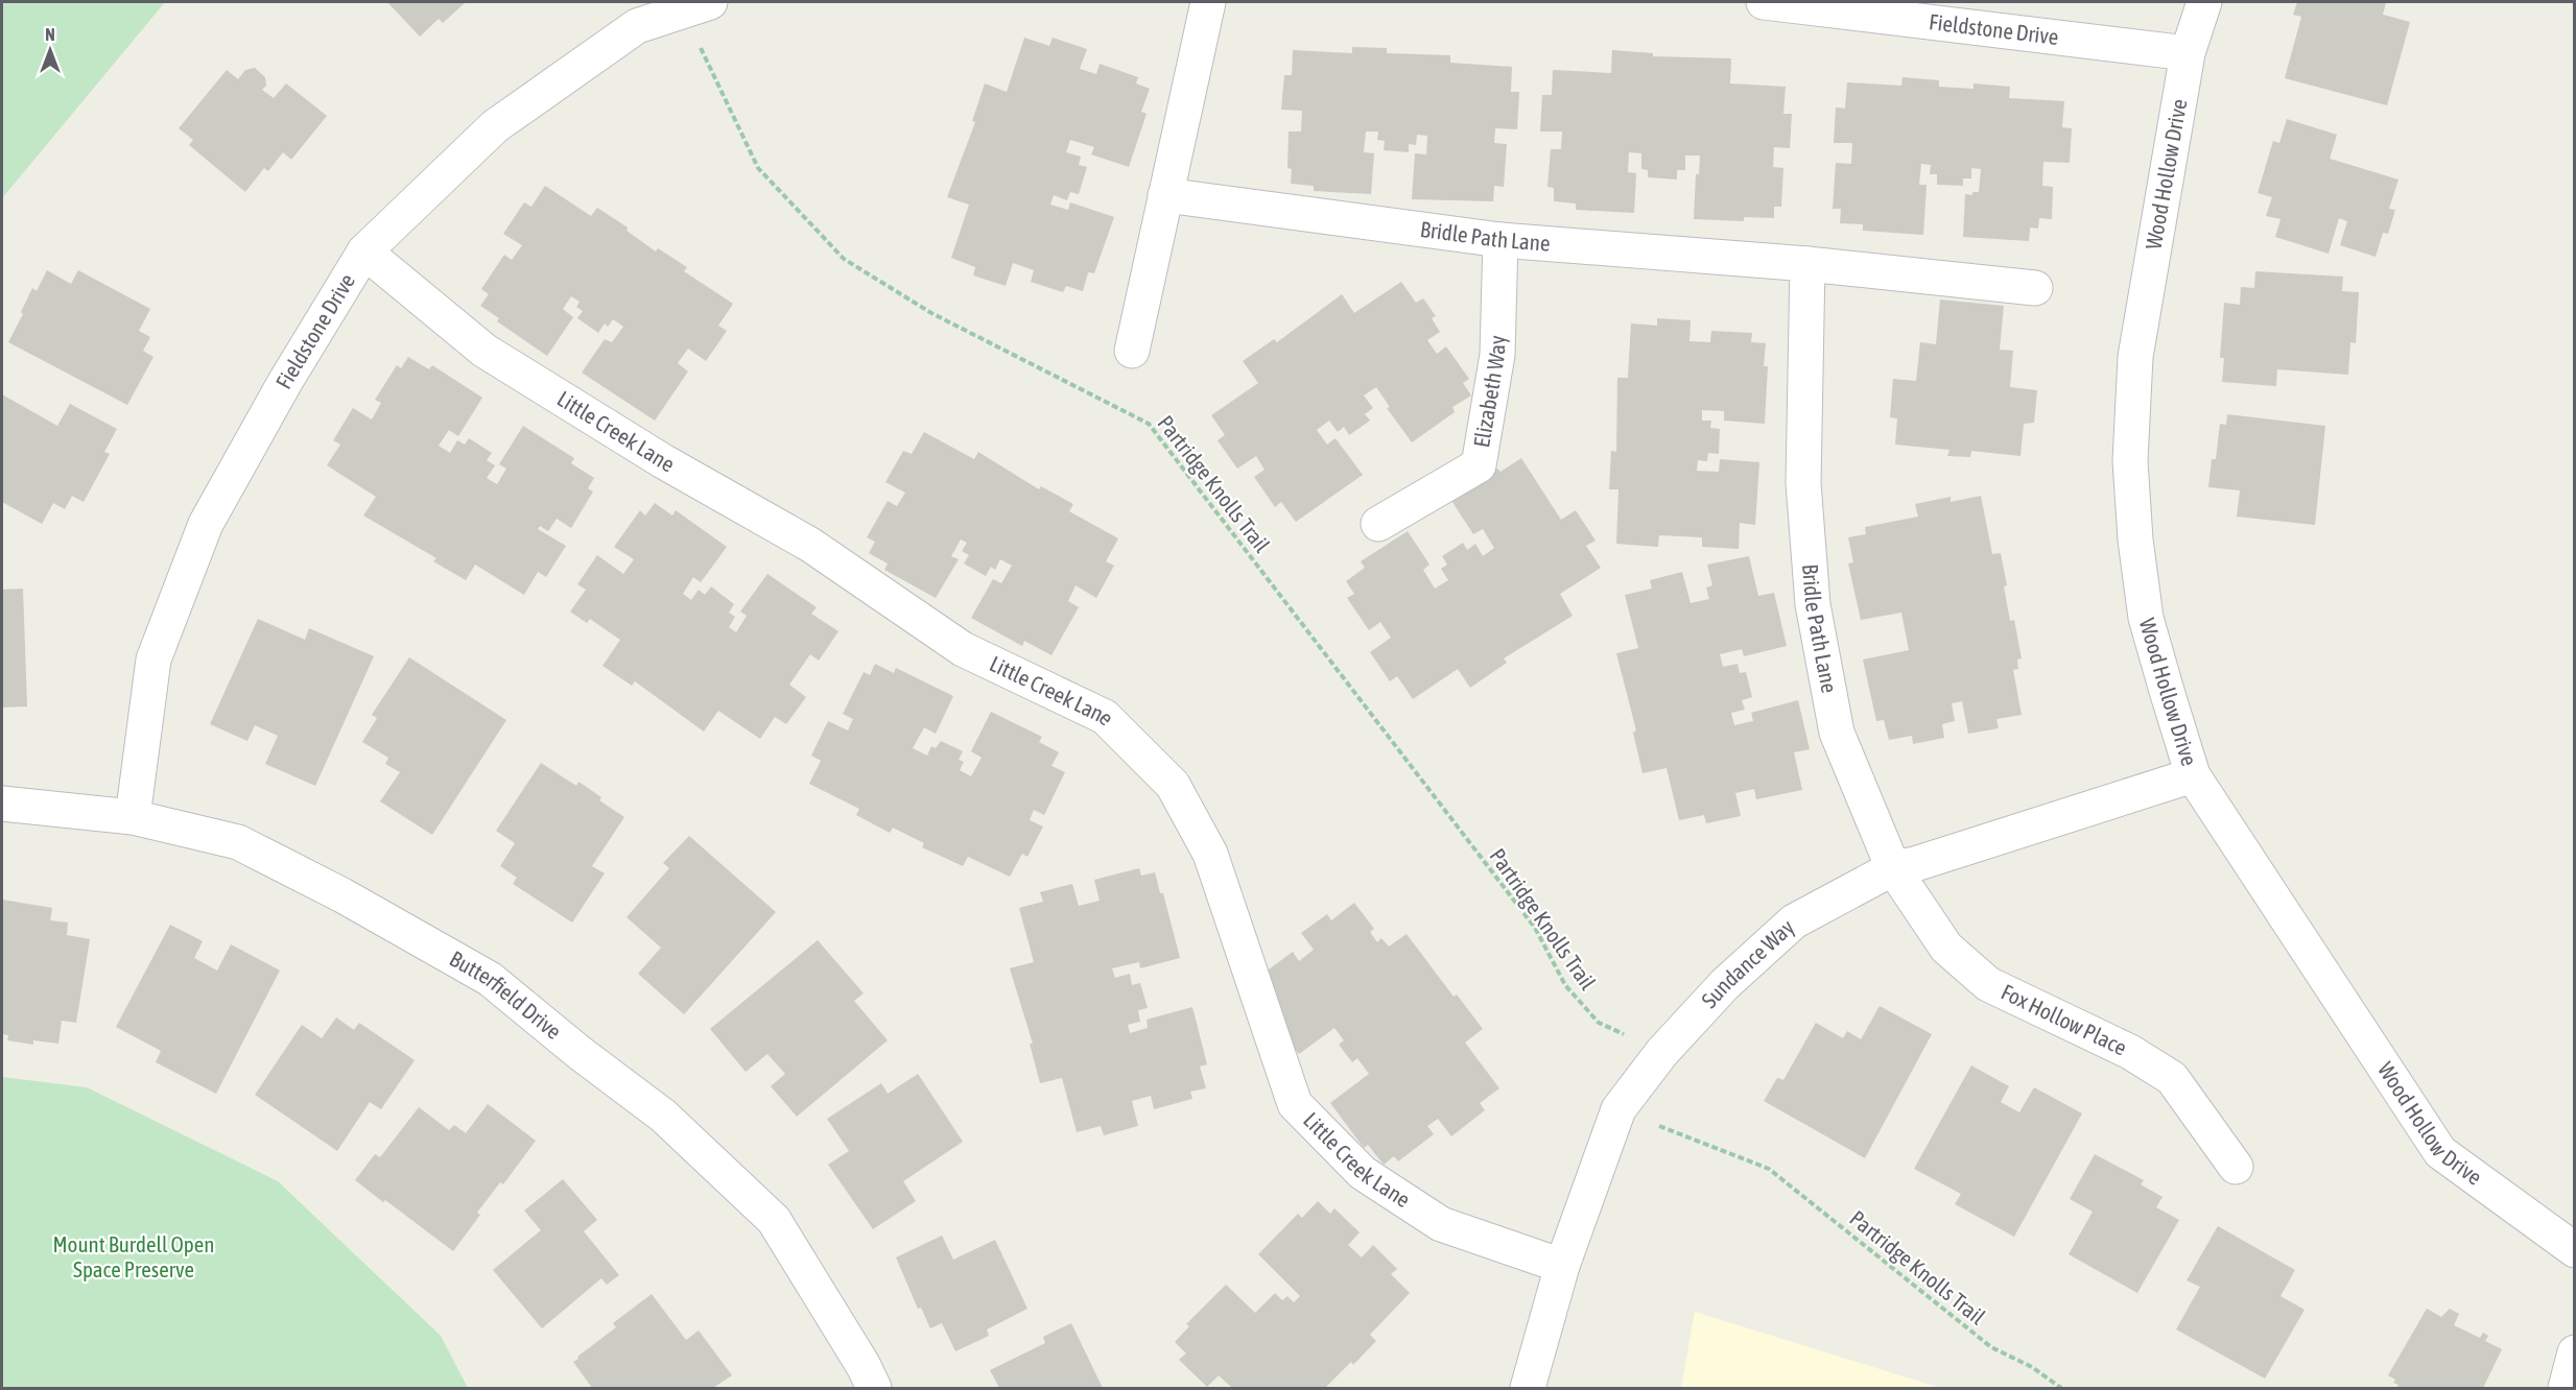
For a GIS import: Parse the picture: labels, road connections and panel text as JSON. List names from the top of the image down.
{
  "streets": {
    "street": [
      "Fieldstone Drive",
      "Wood Hollow Drive",
      "Bridle Path Lane",
      "Elizabeth Way",
      "Little Creek Lane",
      "Sundance Way",
      "Butterfield Drive",
      "Fox Hollow Place"
    ],
    "path": ["Partridge Knolls Trail"]
  },
  "crossings": [
    ["Fieldstone Drive", "Wood Hollow Drive"],
    ["Fieldstone Drive", "Little Creek Lane"],
    ["Fieldstone Drive", "Partridge Knolls Trail"],
    ["Fieldstone Drive", "Butterfield Drive"],
    ["Wood Hollow Drive", "Sundance Way"],
    ["Bridle Path Lane", "Elizabeth Way"],
    ["Bridle Path Lane", "Sundance Way"],
    ["Bridle Path Lane", "Fox Hollow Place"],
    ["Little Creek Lane", "Sundance Way"],
    ["Partridge Knolls Trail", "Sundance Way"],
    ["Sundance Way", "Fox Hollow Place"]
  ],
  "parks": ["Mount Burdell Open Space Preserve"],
  "north": "top"
}
